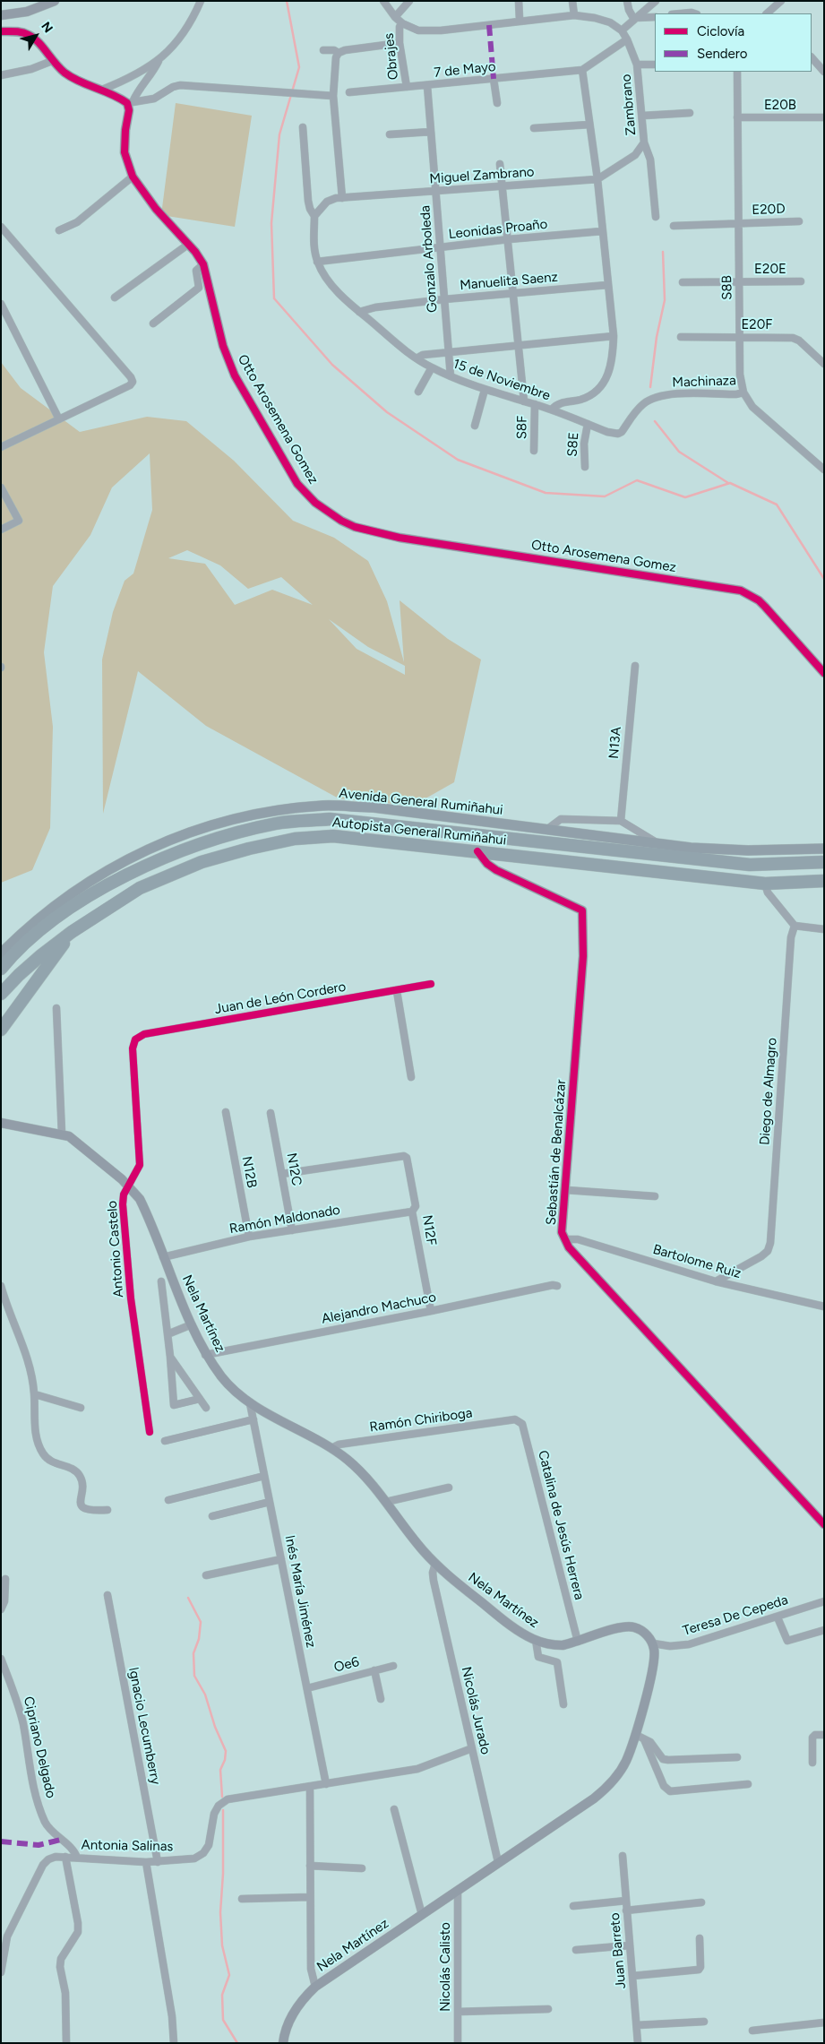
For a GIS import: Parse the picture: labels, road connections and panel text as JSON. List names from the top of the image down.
{
  "streets": {
    "highway": ["Autopista General Rumiñahui"],
    "main road": ["Avenida General Rumiñahui"],
    "street": [
      "Obrajes",
      "7 de Mayo",
      "Zambrano",
      "E20B",
      "Miguel Zambrano",
      "E20D",
      "Leonidas Proaño",
      "Gonzalo Arboleda",
      "E20E",
      "Manuelita Saenz",
      "S8B",
      "E20F",
      "15 de Noviembre",
      "Machinaza",
      "Otto Arosemena Gomez",
      "S8F",
      "S8E",
      "N13A",
      "Juan de León Cordero",
      "Diego de Almagro",
      "Sebastián de Benalcázar",
      "N12C",
      "N12B",
      "Ramón Maldonado",
      "N12F",
      "Antonio Castelo",
      "Bartolome Ruiz",
      "Alejandro Machuco",
      "Nela Martínez",
      "Ramón Chiriboga",
      "Catalina de Jesús Herrera",
      "Inés María Jiménez",
      "Teresa De Cepeda",
      "Oe6",
      "Nicolás Jurado",
      "Ignacio Lecumberry",
      "Cipriano Delgado",
      "Antonia Salinas",
      "Juan Barreto",
      "Nicolás Calisto"
    ]
  },
  "crossings": [
    ["Obrajes", "7 de Mayo"],
    ["7 de Mayo", "Gonzalo Arboleda"],
    ["7 de Mayo", "15 de Noviembre"],
    ["Zambrano", "Miguel Zambrano"],
    ["E20B", "S8B"],
    ["Miguel Zambrano", "Gonzalo Arboleda"],
    ["Miguel Zambrano", "15 de Noviembre"],
    ["E20D", "S8B"],
    ["Leonidas Proaño", "Gonzalo Arboleda"],
    ["Leonidas Proaño", "15 de Noviembre"],
    ["Gonzalo Arboleda", "Manuelita Saenz"],
    ["Gonzalo Arboleda", "15 de Noviembre"],
    ["E20E", "S8B"],
    ["Manuelita Saenz", "15 de Noviembre"],
    ["S8B", "E20F"],
    ["S8B", "Machinaza"],
    ["15 de Noviembre", "Machinaza"],
    ["15 de Noviembre", "S8F"],
    ["Machinaza", "S8E"],
    ["Autopista General Rumiñahui", "Sebastián de Benalcázar"],
    ["Juan de León Cordero", "Antonio Castelo"],
    ["Diego de Almagro", "Bartolome Ruiz"],
    ["Sebastián de Benalcázar", "Bartolome Ruiz"],
    ["N12C", "Ramón Maldonado"],
    ["N12C", "N12F"],
    ["N12B", "Ramón Maldonado"],
    ["Ramón Maldonado", "N12F"],
    ["Ramón Maldonado", "Nela Martínez"],
    ["N12F", "Alejandro Machuco"],
    ["Antonio Castelo", "Nela Martínez"],
    ["Alejandro Machuco", "Nela Martínez"],
    ["Nela Martínez", "Ramón Chiriboga"],
    ["Nela Martínez", "Catalina de Jesús Herrera"],
    ["Nela Martínez", "Inés María Jiménez"],
    ["Nela Martínez", "Teresa De Cepeda"],
    ["Nela Martínez", "Nicolás Jurado"],
    ["Nela Martínez", "Nicolás Calisto"],
    ["Ramón Chiriboga", "Catalina de Jesús Herrera"],
    ["Inés María Jiménez", "Oe6"],
    ["Inés María Jiménez", "Antonia Salinas"],
    ["Nicolás Jurado", "Antonia Salinas"],
    ["Ignacio Lecumberry", "Antonia Salinas"],
    ["Cipriano Delgado", "Antonia Salinas"]
  ],
  "legend": ["Ciclovía", "Sendero"],
  "north": "top right"
}
